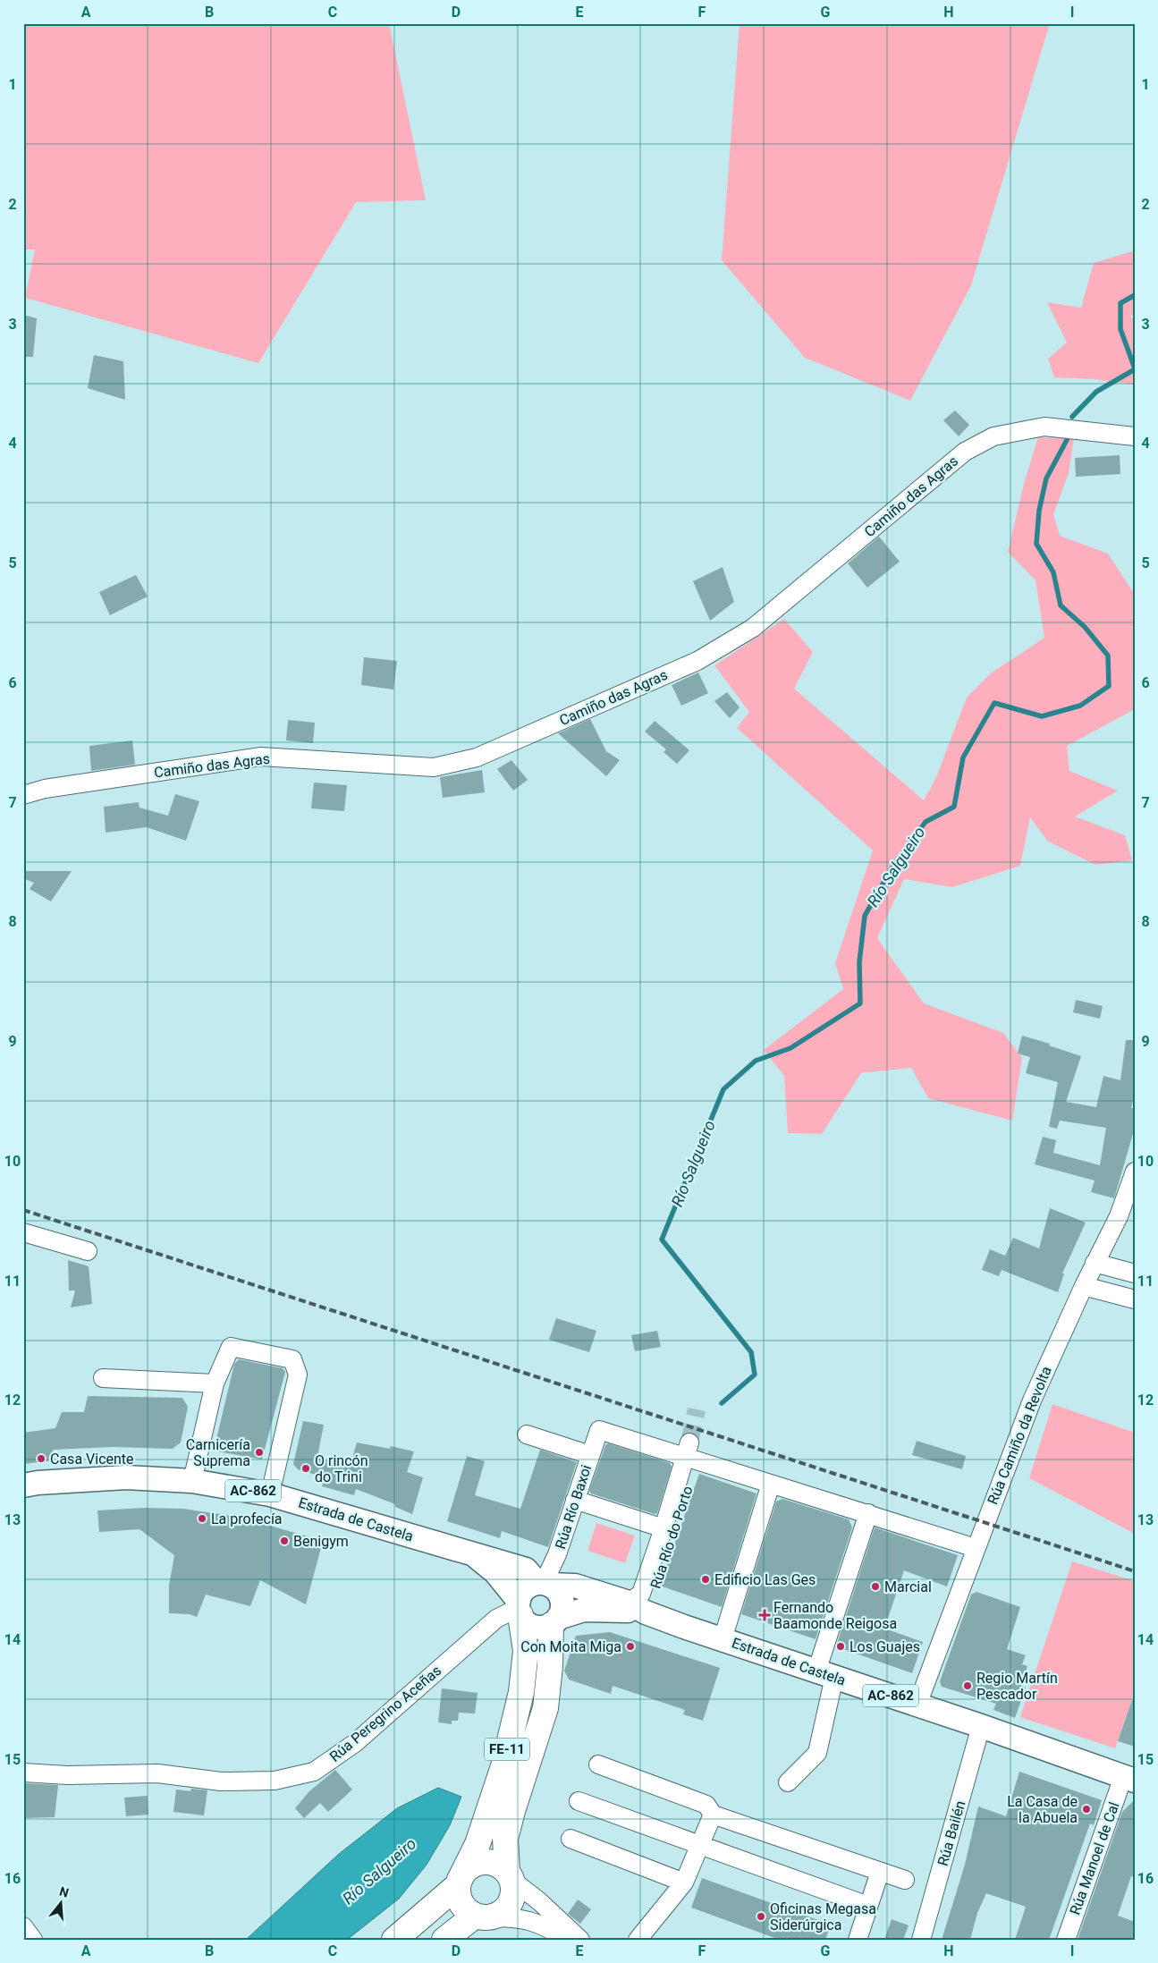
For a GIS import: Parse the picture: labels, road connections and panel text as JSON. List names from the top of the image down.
{
  "streets": {
    "highway": ["FE-11"],
    "main road": ["AC-862", "Estrada de Castela"],
    "street": [
      "Camiño das Agras",
      "Rúa Camiño da Revolta",
      "Rúa Río Baxoi",
      "Rúa Río do Porto",
      "Rúa Peregrino Aceñas",
      "Rúa Bailén",
      "Rúa Manoel de Cal"
    ]
  },
  "crossings": [
    ["Rúa Camiño da Revolta", "Estrada de Castela"],
    ["AC-862", "Rúa Río Baxoi"],
    ["AC-862", "Estrada de Castela"],
    ["AC-862", "Rúa Río do Porto"],
    ["AC-862", "Rúa Peregrino Aceñas"],
    ["AC-862", "FE-11"],
    ["Rúa Río Baxoi", "Rúa Río do Porto"],
    ["Rúa Río Baxoi", "Rúa Peregrino Aceñas"],
    ["Rúa Río Baxoi", "FE-11"],
    ["Estrada de Castela", "Rúa Río do Porto"],
    ["Estrada de Castela", "Rúa Bailén"],
    ["Estrada de Castela", "Rúa Manoel de Cal"],
    ["Rúa Peregrino Aceñas", "FE-11"]
  ],
  "water": ["Río Salgueiro"],
  "places": {
    "other": [
      "Carnicería Suprema",
      "Casa Vicente",
      "O rincón do Trini",
      "La profecía",
      "Benigym",
      "Edificio Las Ges",
      "Marcial",
      "Con Moita Miga",
      "Los Guajes",
      "Regio Martín Pescador",
      "La Casa de la Abuela",
      "Oficinas Megasa Siderúrgica"
    ],
    "health": ["Fernando Baamonde Reigosa"]
  },
  "north": "top",
  "grid": {
    "columns": [
      "A",
      "B",
      "C",
      "D",
      "E",
      "F",
      "G",
      "H",
      "I"
    ],
    "rows": [
      "1",
      "2",
      "3",
      "4",
      "5",
      "6",
      "7",
      "8",
      "9",
      "10",
      "11",
      "12",
      "13",
      "14",
      "15",
      "16"
    ]
  }
}
